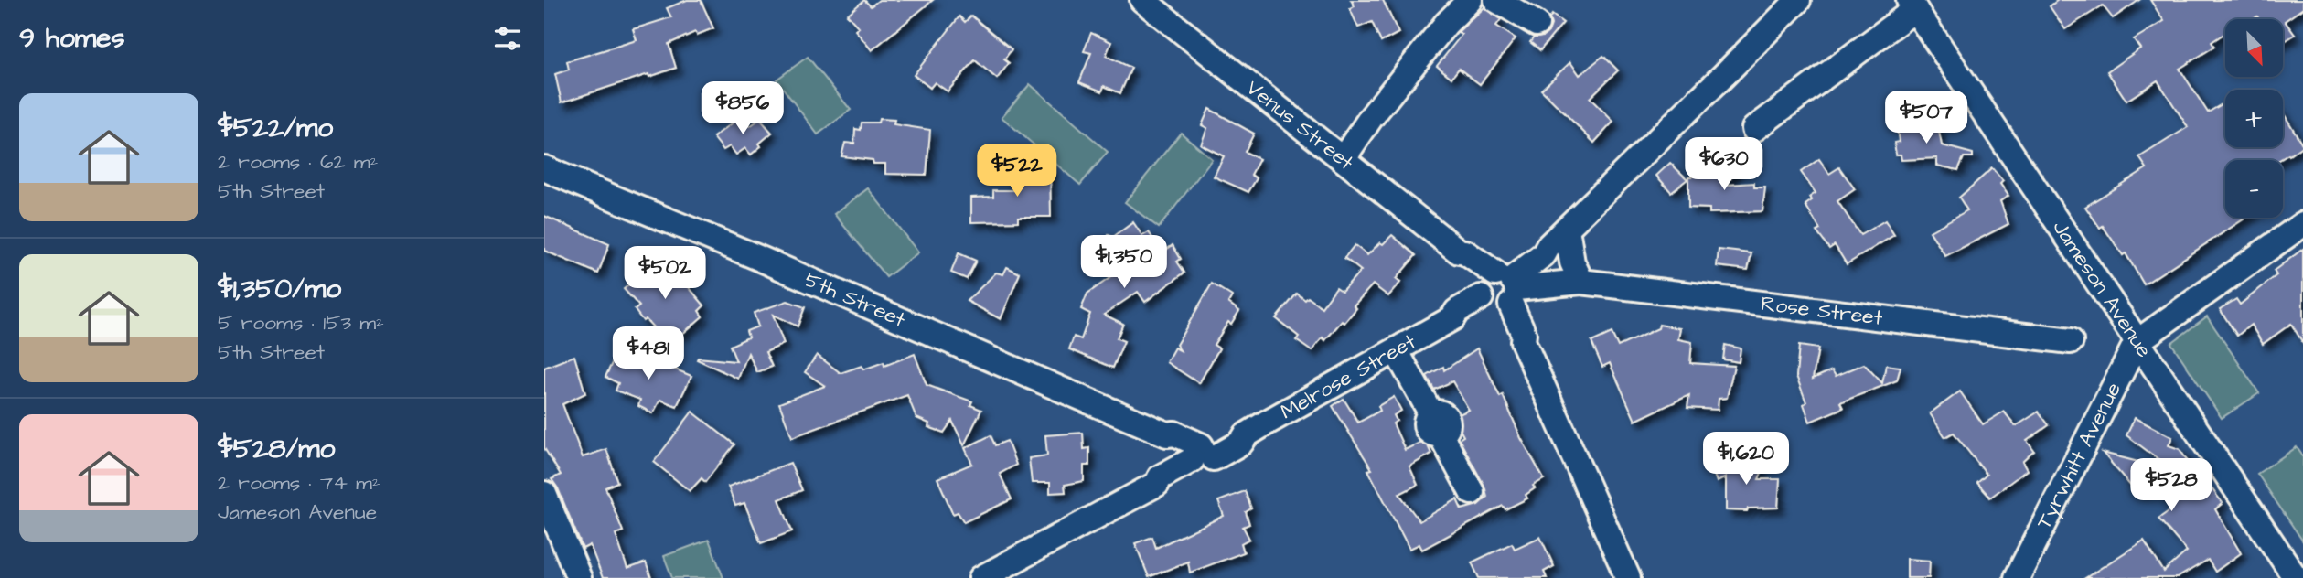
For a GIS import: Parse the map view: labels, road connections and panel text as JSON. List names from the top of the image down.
{
  "streets": {
    "street": [
      "Venus Street",
      "Jameson Avenue",
      "5th Street",
      "Rose Street",
      "Melrose Street",
      "Tyrwhitt Avenue"
    ]
  },
  "crossings": [
    ["Venus Street", "Rose Street"],
    ["Venus Street", "Melrose Street"],
    ["Jameson Avenue", "Tyrwhitt Avenue"],
    ["5th Street", "Melrose Street"],
    ["Rose Street", "Melrose Street"]
  ],
  "north": "bottom right",
  "page": {
    "heading": "9 homes",
    "map_buttons": ["+", "−"],
    "list": [
      {
        "name": "$522/mo",
        "note": "2 rooms · 62 m² · 5th Street"
      },
      {
        "name": "$1,350/mo",
        "note": "5 rooms · 153 m² · 5th Street"
      },
      {
        "name": "$528/mo",
        "note": "2 rooms · 74 m² · Jameson Avenue"
      }
    ],
    "price": [
      "$856",
      "$507",
      "$630",
      "$522",
      "$1,350",
      "$502",
      "$481",
      "$1,620",
      "$528"
    ]
  }
}
